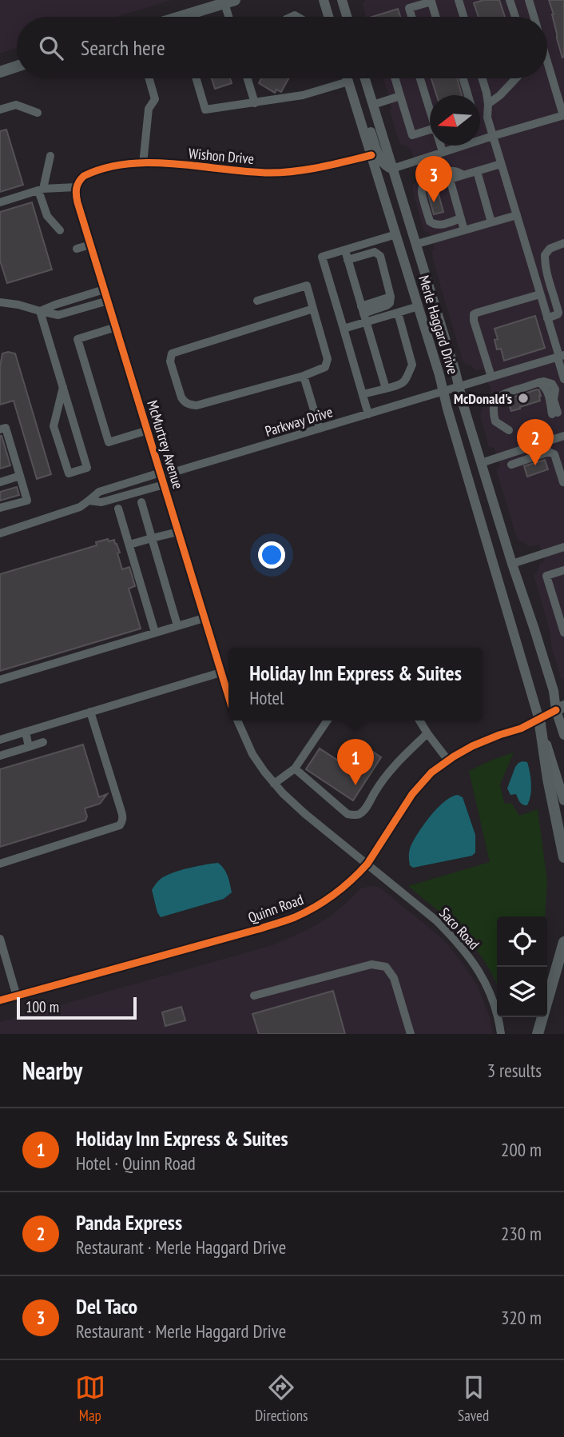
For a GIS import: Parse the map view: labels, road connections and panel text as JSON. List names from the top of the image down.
{
  "streets": {
    "main road": ["Merle Haggard Drive"],
    "street": [
      "Wishon Drive",
      "Parkway Drive",
      "McMurtrey Avenue",
      "Quinn Road",
      "Saco Road"
    ]
  },
  "crossings": [
    ["Wishon Drive", "Merle Haggard Drive"],
    ["Wishon Drive", "McMurtrey Avenue"],
    ["Merle Haggard Drive", "Parkway Drive"],
    ["Merle Haggard Drive", "Quinn Road"],
    ["Parkway Drive", "McMurtrey Avenue"],
    ["Quinn Road", "Saco Road"]
  ],
  "places": ["McDonald's"],
  "scale_bar": "100 m",
  "north": "left",
  "page": {
    "search": "Search here",
    "pins": ["3", "2", "1"],
    "popup": ["Holiday Inn Express & Suites", "Hotel"],
    "scale": "100 m",
    "heading": ["Nearby", "3 results"],
    "list": [
      {
        "mark": "1",
        "name": "Holiday Inn Express & Suites",
        "note": "Hotel · Quinn Road",
        "value": "200 m"
      },
      {
        "mark": "2",
        "name": "Panda Express",
        "note": "Restaurant · Merle Haggard Drive",
        "value": "230 m"
      },
      {
        "mark": "3",
        "name": "Del Taco",
        "note": "Restaurant · Merle Haggard Drive",
        "value": "320 m"
      }
    ],
    "nav": ["Map", "Directions", "Saved"]
  }
}
